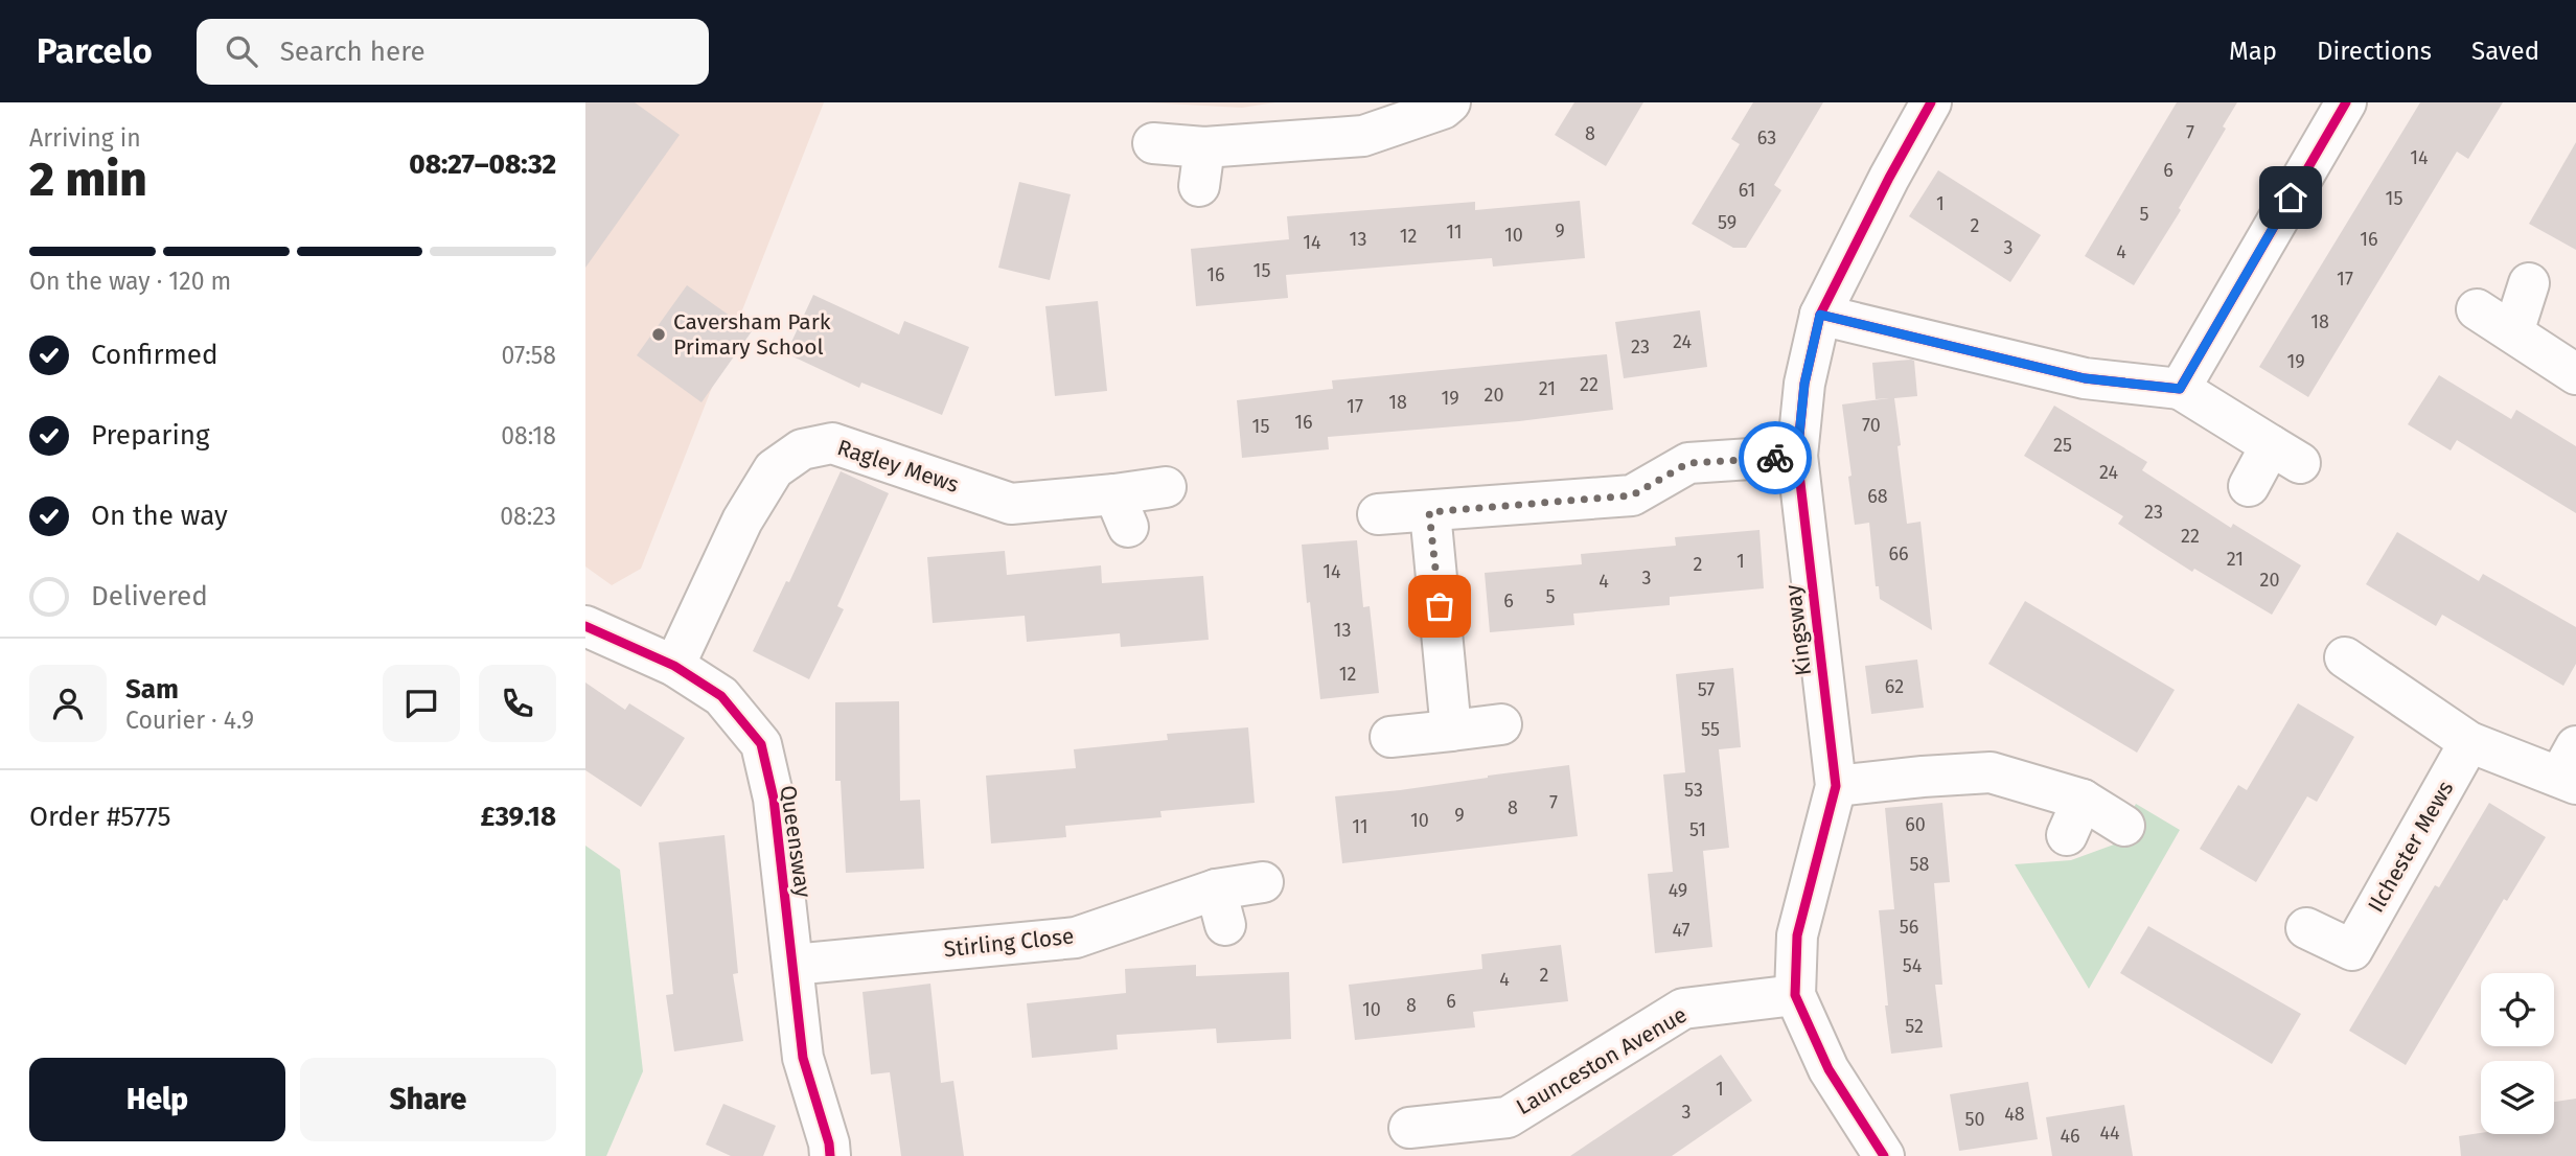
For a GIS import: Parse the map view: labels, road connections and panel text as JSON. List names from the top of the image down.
{
  "streets": {
    "street": [
      "Ragley Mews",
      "Kingsway",
      "Queensway",
      "Ilchester Mews",
      "Stirling Close",
      "Launceston Avenue"
    ]
  },
  "crossings": [
    ["Ragley Mews", "Queensway"],
    ["Kingsway", "Launceston Avenue"],
    ["Queensway", "Stirling Close"]
  ],
  "places": ["Caversham Park Primary School"],
  "house_numbers": [
    "7",
    "8",
    "63",
    "14",
    "6",
    "61",
    "15",
    "1",
    "5",
    "59",
    "2",
    "9",
    "11",
    "10",
    "12",
    "13",
    "16",
    "14",
    "3",
    "4",
    "15",
    "16",
    "17",
    "18",
    "24",
    "23",
    "19",
    "22",
    "21",
    "20",
    "19",
    "18",
    "17",
    "16",
    "70",
    "15",
    "25",
    "24",
    "68",
    "23",
    "22",
    "66",
    "21",
    "1",
    "2",
    "14",
    "3",
    "20",
    "4",
    "5",
    "6",
    "13",
    "12",
    "62",
    "57",
    "55",
    "53",
    "7",
    "8",
    "9",
    "10",
    "60",
    "11",
    "51",
    "58",
    "49",
    "56",
    "47",
    "54",
    "2",
    "4",
    "6",
    "8",
    "10",
    "52",
    "1",
    "3",
    "48",
    "50",
    "44",
    "46"
  ],
  "page": {
    "header": "Parcelo",
    "search": "Search here",
    "nav": ["Map", "Directions", "Saved"],
    "heading": ["2 min", "Arriving in", "08:27–08:32"],
    "panel": [
      "Sam",
      "Courier · 4.9",
      "Order #5775",
      "£39.18"
    ],
    "bar": "On the way · 120 m",
    "list": [
      ["Confirmed", "07:58"],
      ["Preparing", "08:18"],
      ["On the way", "08:23"],
      "Delivered"
    ],
    "buttons": ["Help", "Share"]
  }
}
